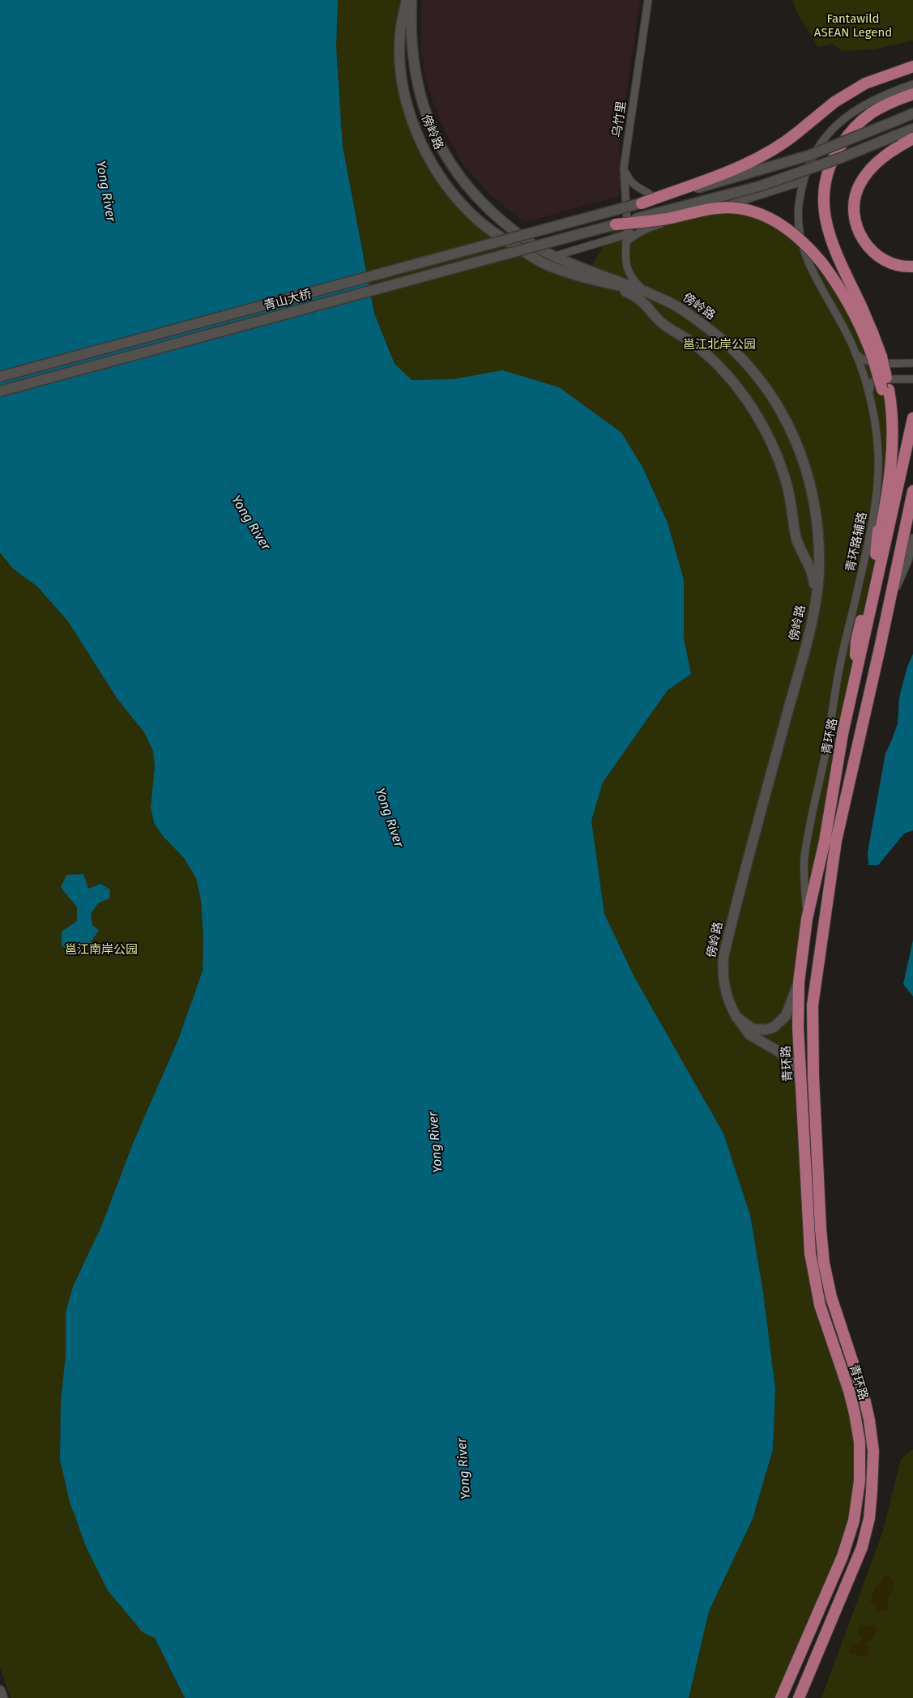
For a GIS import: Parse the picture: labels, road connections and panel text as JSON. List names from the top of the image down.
{
  "streets": {
    "main road": ["青环路"],
    "street": [
      "乌竹里",
      "傍岭路",
      "青山大桥",
      "青环路辅路"
    ]
  },
  "crossings": [
    ["乌竹里", "傍岭路"],
    ["傍岭路", "青环路"],
    ["青环路辅路", "青环路"]
  ],
  "water": ["Yong River"],
  "parks": ["Fantawild ASEAN Legend", "邕江北岸公园", "邕江南岸公园"]
}
